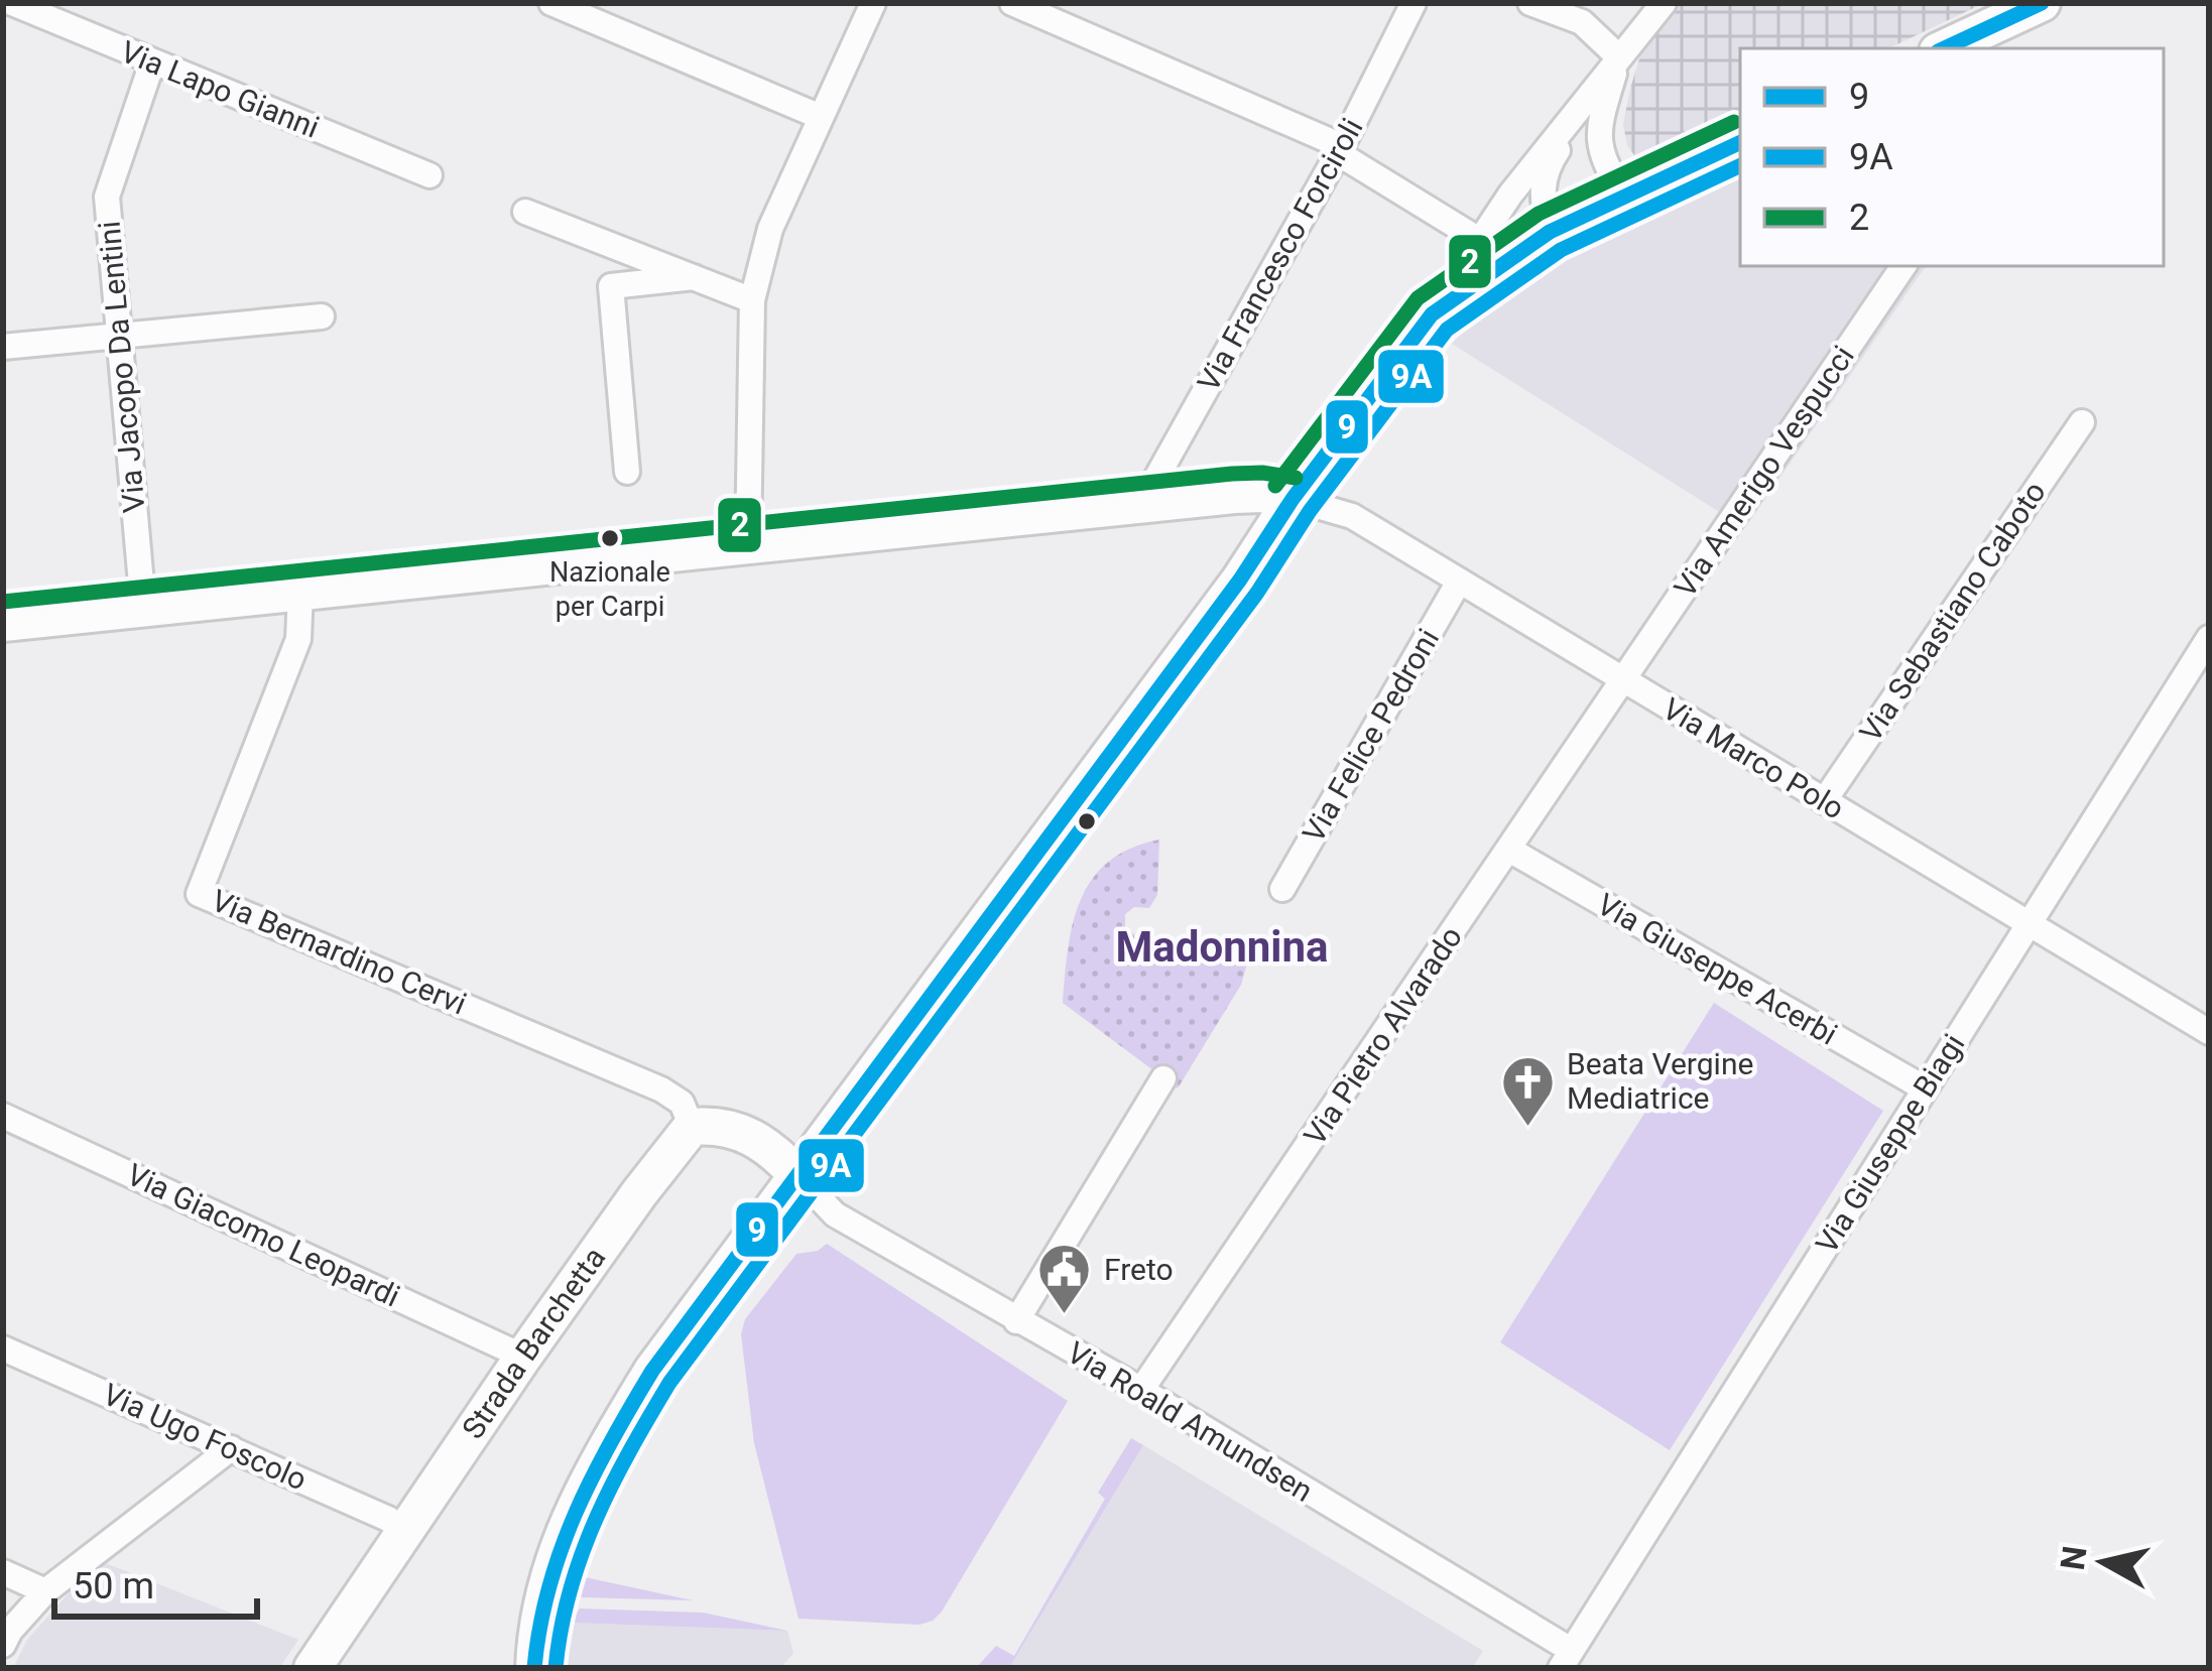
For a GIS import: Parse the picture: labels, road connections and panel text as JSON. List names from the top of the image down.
{
  "streets": {
    "main road": ["Strada Barchetta"],
    "street": [
      "Via Lapo Gianni",
      "Via Francesco Forciroli",
      "Via Jacopo Da Lentini",
      "Via Amerigo Vespucci",
      "Via Sebastiano Caboto",
      "Via Felice Pedroni",
      "Via Marco Polo",
      "Via Bernardino Cervi",
      "Via Giuseppe Acerbi",
      "Via Pietro Alvarado",
      "Via Giuseppe Biagi",
      "Via Giacomo Leopardi",
      "Via Roald Amundsen",
      "Via Ugo Foscolo"
    ]
  },
  "crossings": [
    ["Via Lapo Gianni", "Via Jacopo Da Lentini"],
    ["Via Amerigo Vespucci", "Via Marco Polo"],
    ["Via Amerigo Vespucci", "Via Pietro Alvarado"],
    ["Via Sebastiano Caboto", "Via Marco Polo"],
    ["Via Felice Pedroni", "Via Marco Polo"],
    ["Via Marco Polo", "Via Pietro Alvarado"],
    ["Via Marco Polo", "Via Giuseppe Biagi"],
    ["Via Bernardino Cervi", "Strada Barchetta"],
    ["Via Giuseppe Acerbi", "Via Pietro Alvarado"],
    ["Via Giuseppe Acerbi", "Via Giuseppe Biagi"],
    ["Via Pietro Alvarado", "Via Roald Amundsen"],
    ["Via Giuseppe Biagi", "Via Roald Amundsen"],
    ["Via Giacomo Leopardi", "Strada Barchetta"],
    ["Strada Barchetta", "Via Ugo Foscolo"]
  ],
  "districts": ["Madonnina"],
  "places": {
    "other": ["Nazionale per Carpi"],
    "church": ["Beata Vergine Mediatrice"],
    "public building": ["Freto"]
  },
  "lines": ["transit line 9", "transit line 2", "transit line 9A"],
  "legend": ["9", "9A", "2"],
  "scale_bar": "50 m",
  "north": "left"
}
